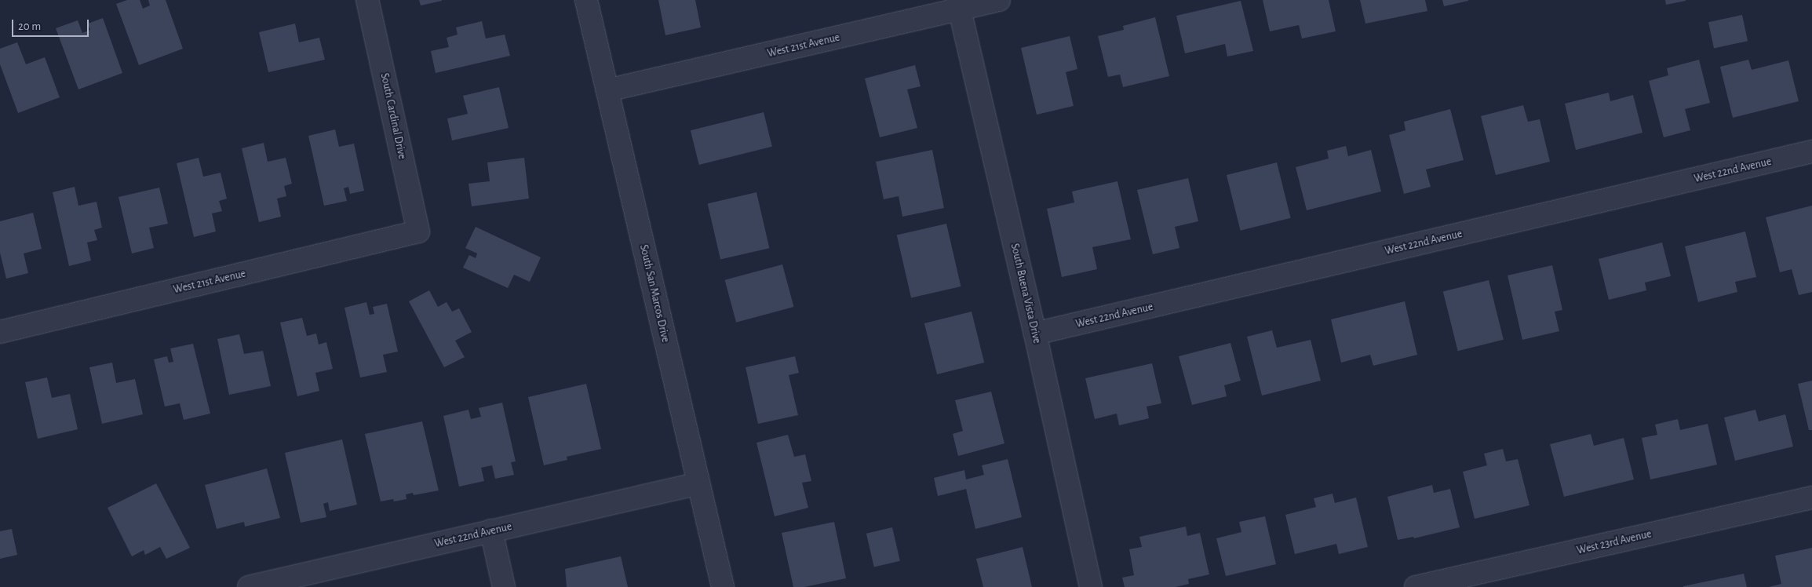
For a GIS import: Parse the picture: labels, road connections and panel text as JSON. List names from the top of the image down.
{
  "streets": {
    "street": [
      "West 21st Avenue",
      "South Cardinal Drive",
      "West 22nd Avenue",
      "South San Marcos Drive",
      "South Buena Vista Drive",
      "West 23rd Avenue"
    ]
  },
  "crossings": [
    ["West 21st Avenue", "South Cardinal Drive"],
    ["West 21st Avenue", "South San Marcos Drive"],
    ["West 21st Avenue", "South Buena Vista Drive"],
    ["West 22nd Avenue", "South San Marcos Drive"],
    ["West 22nd Avenue", "South Buena Vista Drive"]
  ],
  "scale_bar": "20 m"
}
